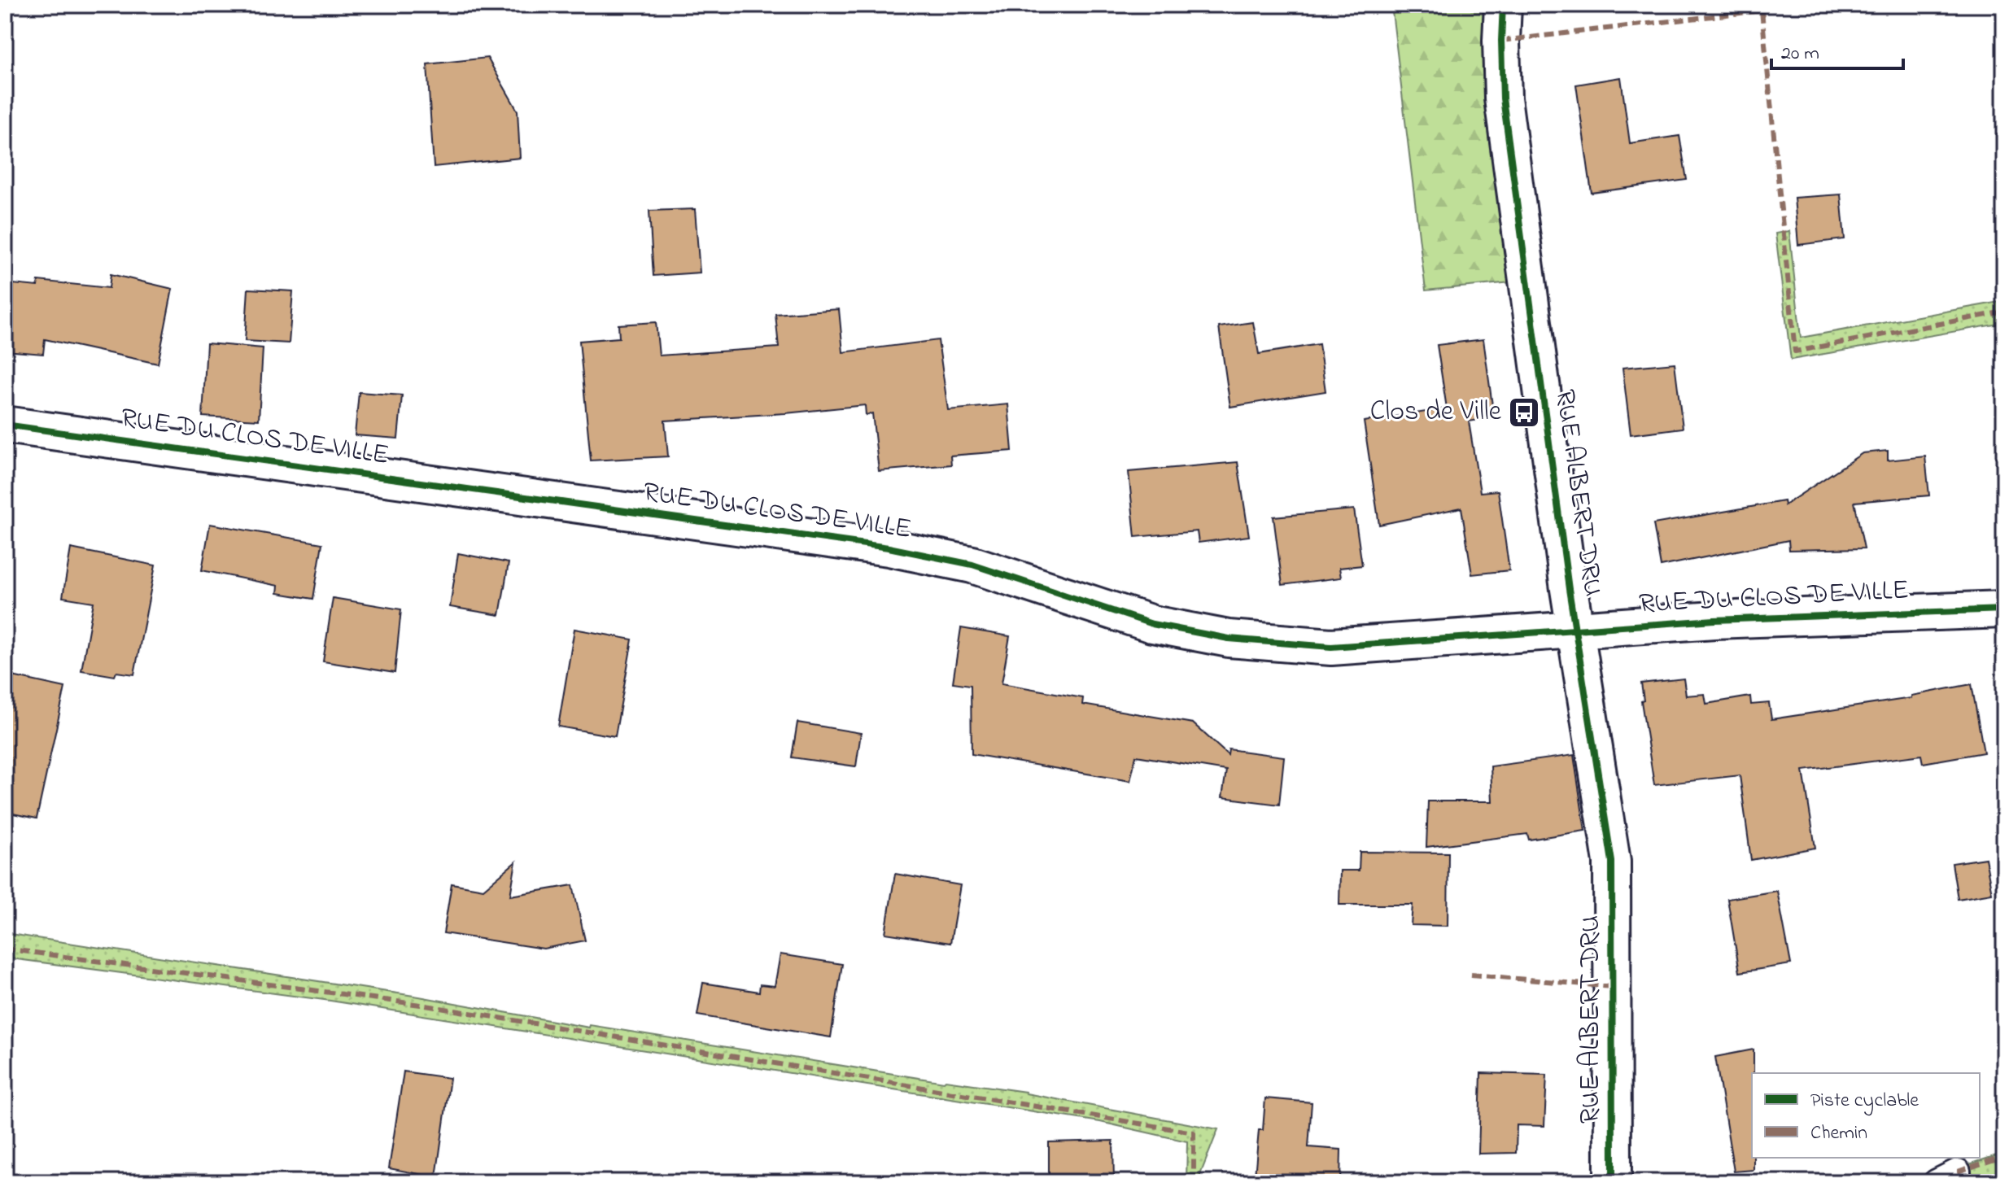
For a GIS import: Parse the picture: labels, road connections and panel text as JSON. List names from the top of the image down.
{
  "streets": {
    "street": ["RUE DU CLOS DE VILLE", "RUE ALBERT DRU"]
  },
  "crossings": [
    ["RUE DU CLOS DE VILLE", "RUE ALBERT DRU"]
  ],
  "places": {
    "bus stop": ["Clos de Ville"]
  },
  "legend": ["Piste cyclable", "Chemin"],
  "scale_bar": "20 m"
}
